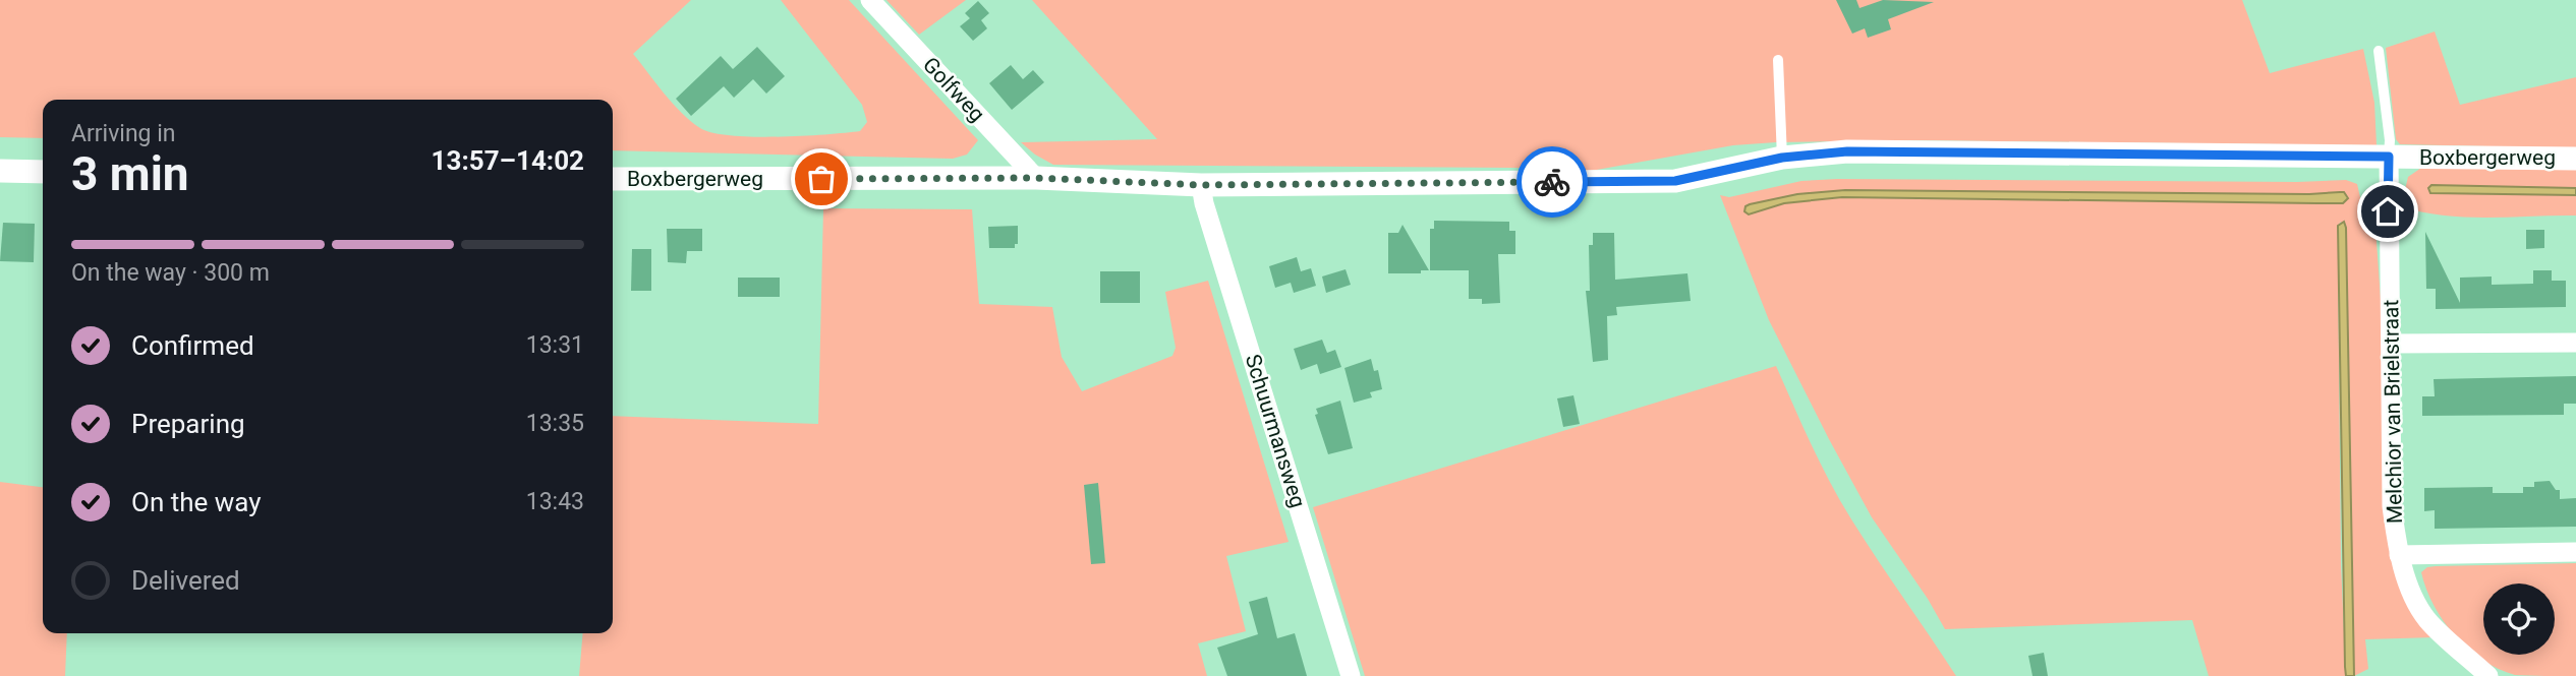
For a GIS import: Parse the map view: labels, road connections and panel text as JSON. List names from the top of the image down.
{
  "streets": {
    "street": [
      "Golfweg",
      "Boxbergerweg",
      "Melchior van Brielstraat",
      "Schuurmansweg"
    ]
  },
  "crossings": [
    ["Golfweg", "Boxbergerweg"],
    ["Boxbergerweg", "Melchior van Brielstraat"],
    ["Boxbergerweg", "Schuurmansweg"]
  ],
  "page": {
    "heading": ["3 min", "Arriving in", "13:57–14:02"],
    "bar": "On the way · 300 m",
    "list": [
      ["Confirmed", "13:31"],
      ["Preparing", "13:35"],
      ["On the way", "13:43"],
      "Delivered"
    ]
  }
}
